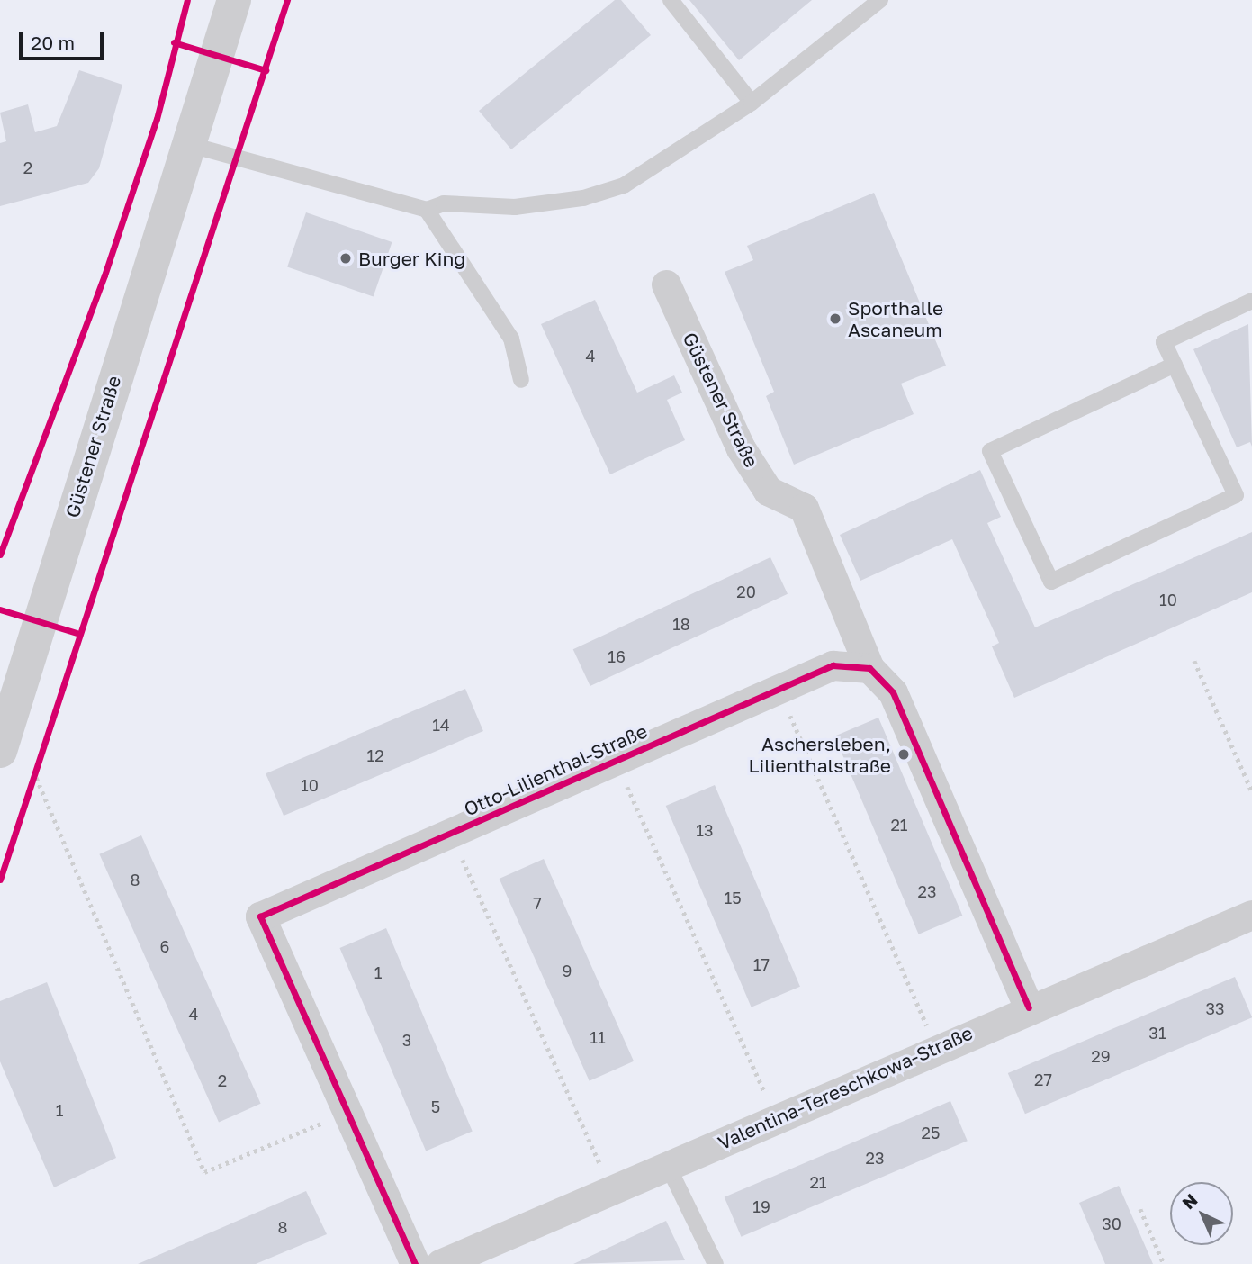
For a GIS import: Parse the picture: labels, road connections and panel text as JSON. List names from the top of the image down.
{
  "streets": {
    "main road": ["Güstener Straße"],
    "street": ["Otto-Lilienthal-Straße", "Valentina-Tereschkowa-Straße"]
  },
  "crossings": [
    ["Güstener Straße", "Otto-Lilienthal-Straße"]
  ],
  "places": ["Burger King", "Sporthalle Ascaneum", "Aschersleben, Lilienthalstraße"],
  "house_numbers": [
    "2",
    "4",
    "20",
    "10",
    "18",
    "16",
    "14",
    "12",
    "10",
    "21",
    "13",
    "8",
    "23",
    "15",
    "7",
    "6",
    "17",
    "9",
    "1",
    "33",
    "4",
    "31",
    "11",
    "3",
    "29",
    "27",
    "2",
    "5",
    "1",
    "25",
    "23",
    "21",
    "19",
    "30",
    "8"
  ],
  "scale_bar": "20 m",
  "north": "top left"
}
